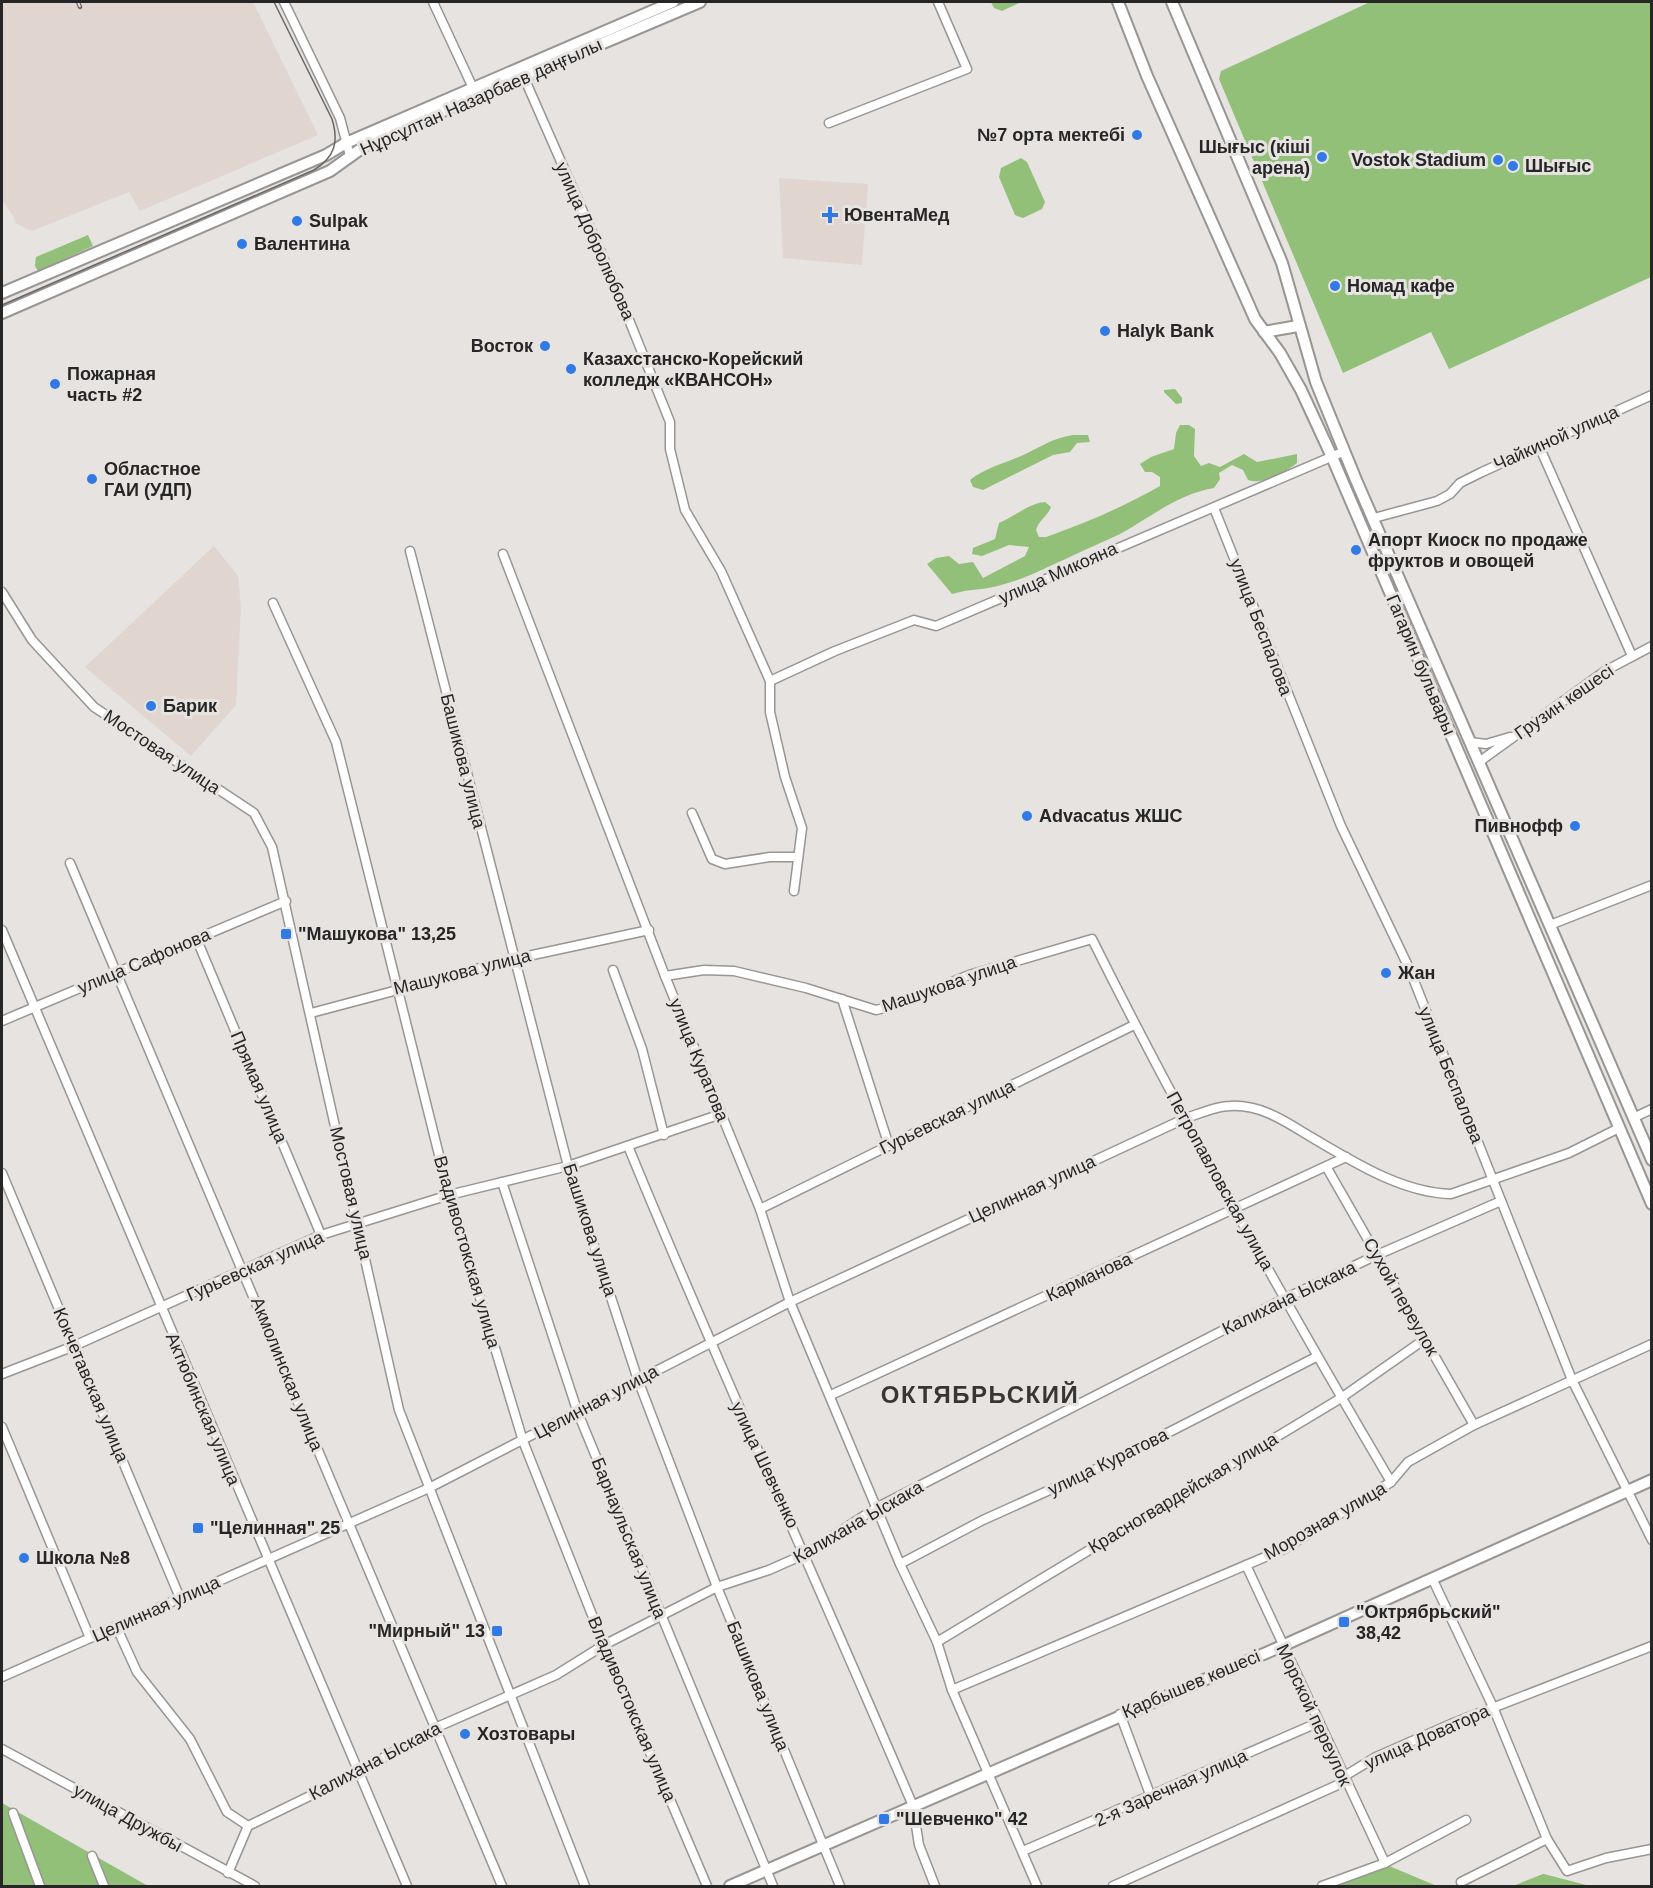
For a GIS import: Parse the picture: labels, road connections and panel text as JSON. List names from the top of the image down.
{
  "streets": {
    "main road": ["Нұрсұлтан Назарбаев даңғылы", "Гагарин бульвары", "Қарбышев көшесі"],
    "street": [
      "улица Добролюбова",
      "Чайкиной улица",
      "улица Микояна",
      "улица Беспалова",
      "Грузин көшесі",
      "Мостовая улица",
      "Башикова улица",
      "улица Сафонова",
      "Машукова улица",
      "улица Куратова",
      "Прямая улица",
      "Гурьевская улица",
      "Петропавловская улица",
      "Целинная улица",
      "Владивостокская улица",
      "Карманова",
      "Сухой переулок",
      "Калихана Ыскака",
      "Акмолинская улица",
      "Кокчетавская улица",
      "Актюбинская улица",
      "улица Шевченко",
      "Красногвардейская улица",
      "Морозная улица",
      "Барнаульская улица",
      "Морской переулок",
      "улица Доватора",
      "2-я Заречная улица",
      "улица Дружбы"
    ]
  },
  "crossings": [
    ["Нұрсұлтан Назарбаев даңғылы", "улица Добролюбова"],
    ["улица Добролюбова", "улица Микояна"],
    ["Чайкиной улица", "Гагарин бульвары"],
    ["улица Микояна", "улица Беспалова"],
    ["улица Микояна", "Гагарин бульвары"],
    ["улица Беспалова", "Целинная улица"],
    ["улица Беспалова", "Калихана Ыскака"],
    ["улица Беспалова", "Морозная улица"],
    ["улица Беспалова", "Қарбышев көшесі"],
    ["Гагарин бульвары", "Грузин көшесі"],
    ["Гагарин бульвары", "Целинная улица"],
    ["Мостовая улица", "улица Сафонова"],
    ["Мостовая улица", "Машукова улица"],
    ["Мостовая улица", "Гурьевская улица"],
    ["Мостовая улица", "Целинная улица"],
    ["Мостовая улица", "Калихана Ыскака"],
    ["Башикова улица", "Машукова улица"],
    ["Башикова улица", "Гурьевская улица"],
    ["Башикова улица", "Целинная улица"],
    ["Башикова улица", "Калихана Ыскака"],
    ["Башикова улица", "Қарбышев көшесі"],
    ["улица Сафонова", "Прямая улица"],
    ["улица Сафонова", "Акмолинская улица"],
    ["улица Сафонова", "Актюбинская улица"],
    ["Машукова улица", "улица Куратова"],
    ["Машукова улица", "Петропавловская улица"],
    ["Машукова улица", "Владивостокская улица"],
    ["улица Куратова", "Гурьевская улица"],
    ["улица Куратова", "Петропавловская улица"],
    ["улица Куратова", "Целинная улица"],
    ["улица Куратова", "Карманова"],
    ["улица Куратова", "Калихана Ыскака"],
    ["улица Куратова", "Красногвардейская улица"],
    ["улица Куратова", "Морозная улица"],
    ["улица Куратова", "Қарбышев көшесі"],
    ["улица Куратова", "2-я Заречная улица"],
    ["Прямая улица", "Гурьевская улица"],
    ["Гурьевская улица", "Петропавловская улица"],
    ["Гурьевская улица", "Владивостокская улица"],
    ["Гурьевская улица", "Акмолинская улица"],
    ["Гурьевская улица", "Кокчетавская улица"],
    ["Гурьевская улица", "Актюбинская улица"],
    ["Гурьевская улица", "улица Шевченко"],
    ["Гурьевская улица", "Барнаульская улица"],
    ["Петропавловская улица", "Целинная улица"],
    ["Петропавловская улица", "Карманова"],
    ["Петропавловская улица", "Калихана Ыскака"],
    ["Петропавловская улица", "Красногвардейская улица"],
    ["Петропавловская улица", "Морозная улица"],
    ["Целинная улица", "Владивостокская улица"],
    ["Целинная улица", "Карманова"],
    ["Целинная улица", "Акмолинская улица"],
    ["Целинная улица", "Кокчетавская улица"],
    ["Целинная улица", "Актюбинская улица"],
    ["Целинная улица", "улица Шевченко"],
    ["Целинная улица", "Барнаульская улица"],
    ["Владивостокская улица", "Калихана Ыскака"],
    ["Карманова", "Сухой переулок"],
    ["Сухой переулок", "Калихана Ыскака"],
    ["Сухой переулок", "Красногвардейская улица"],
    ["Сухой переулок", "Морозная улица"],
    ["Калихана Ыскака", "Акмолинская улица"],
    ["Калихана Ыскака", "Актюбинская улица"],
    ["Калихана Ыскака", "улица Шевченко"],
    ["Калихана Ыскака", "Барнаульская улица"],
    ["улица Шевченко", "Қарбышев көшесі"],
    ["Морозная улица", "Морской переулок"],
    ["Барнаульская улица", "Қарбышев көшесі"],
    ["Қарбышев көшесі", "Морской переулок"],
    ["Морской переулок", "улица Доватора"],
    ["Морской переулок", "2-я Заречная улица"]
  ],
  "districts": ["ОКТЯБРЬСКИЙ"],
  "places": {
    "other": [
      "№7 орта мектебі",
      "Шығыс (кіші арена)",
      "Vostok Stadium",
      "Шығыс",
      "Sulpak",
      "Валентина",
      "Номад кафе",
      "Halyk Bank",
      "Восток",
      "Казахстанско-Корейский колледж «КВАНСОН»",
      "Пожарная часть #2",
      "Областное ГАИ (УДП)",
      "Апорт Киоск по продаже фруктов и овощей",
      "Барик",
      "Advacatus ЖШС",
      "Пивнофф",
      "Жан",
      "Школа №8",
      "Хозтовары"
    ],
    "health": ["ЮвентаМед"],
    "transit": [
      "\"Машукова\" 13,25",
      "\"Целинная\" 25",
      "\"Октрябрьский\" 38,42",
      "\"Мирный\" 13",
      "\"Шевченко\" 42"
    ]
  }
}
